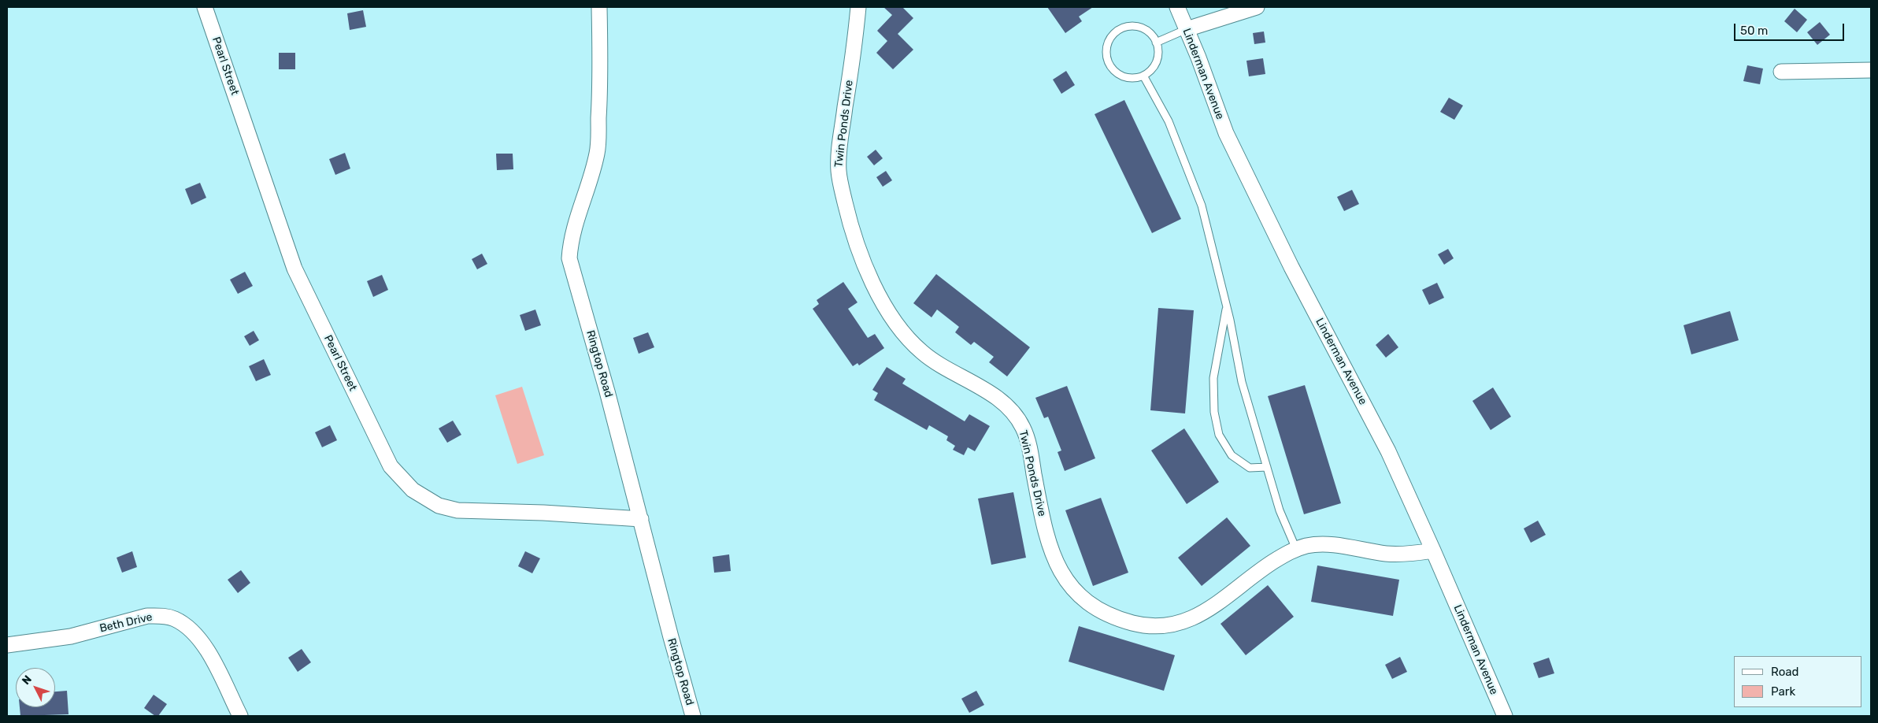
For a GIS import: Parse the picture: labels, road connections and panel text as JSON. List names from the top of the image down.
{
  "streets": {
    "street": [
      "Pearl Street",
      "Linderman Avenue",
      "Twin Ponds Drive",
      "Ringtop Road",
      "Beth Drive"
    ]
  },
  "crossings": [
    ["Pearl Street", "Ringtop Road"],
    ["Linderman Avenue", "Twin Ponds Drive"]
  ],
  "legend": ["Road", "Park"],
  "scale_bar": "50 m",
  "north": "top left"
}
